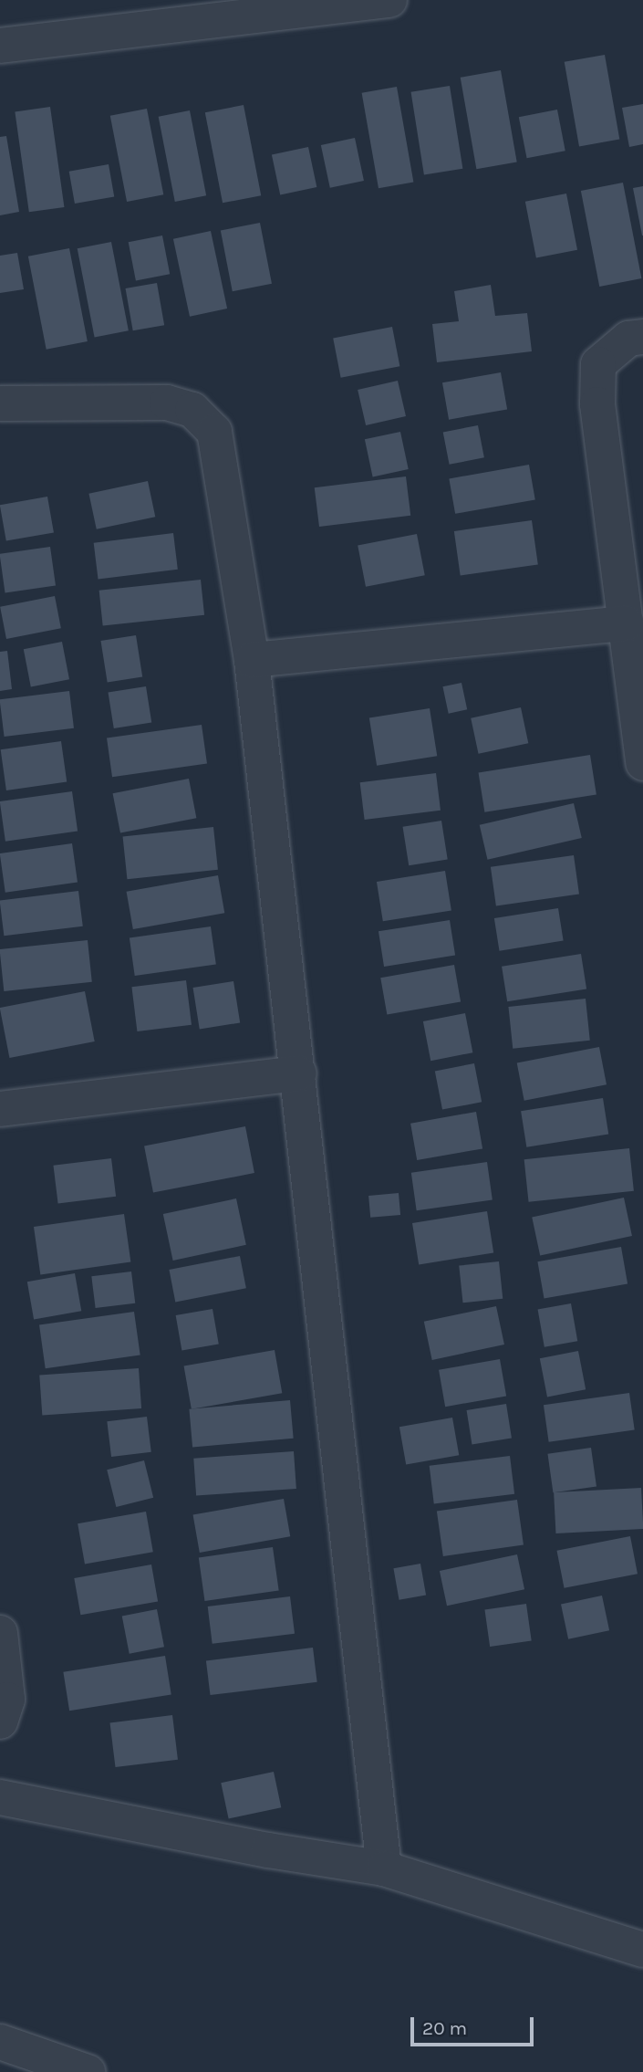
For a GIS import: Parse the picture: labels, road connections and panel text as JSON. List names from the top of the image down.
{
  "scale_bar": "20 m"
}
